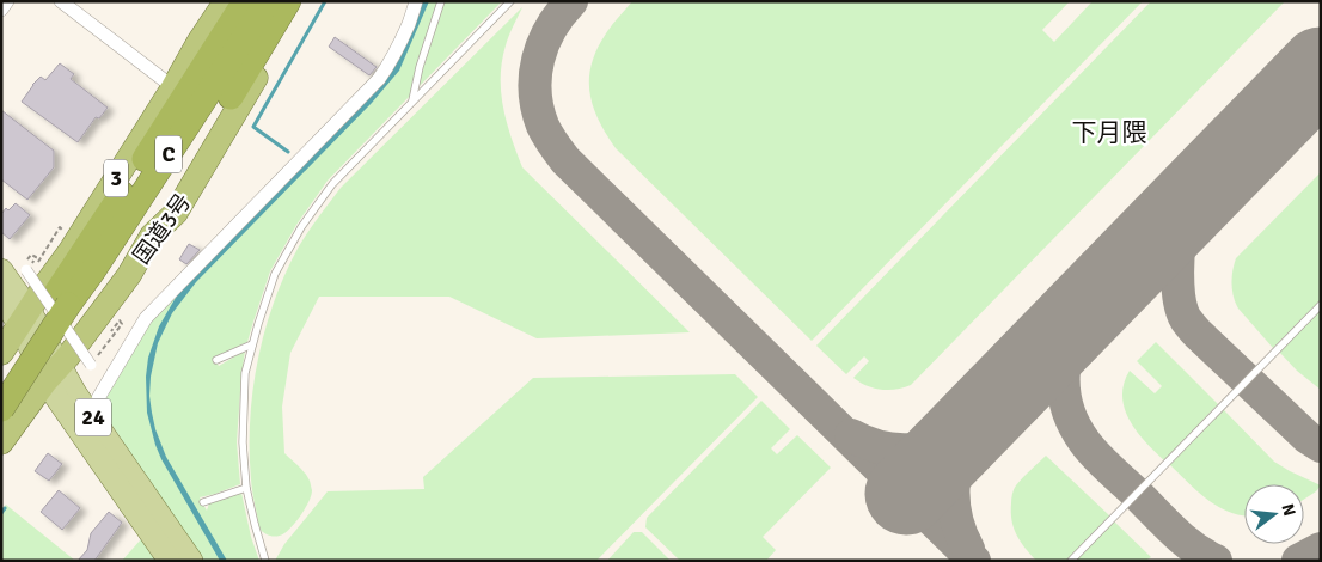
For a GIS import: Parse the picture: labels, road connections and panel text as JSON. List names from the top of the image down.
{
  "streets": {
    "highway": ["C", "3", "国道3号"],
    "main road": ["24"]
  },
  "crossings": [
    ["3", "24"],
    ["国道3号", "24"]
  ],
  "districts": ["下月隈"],
  "north": "right"
}
